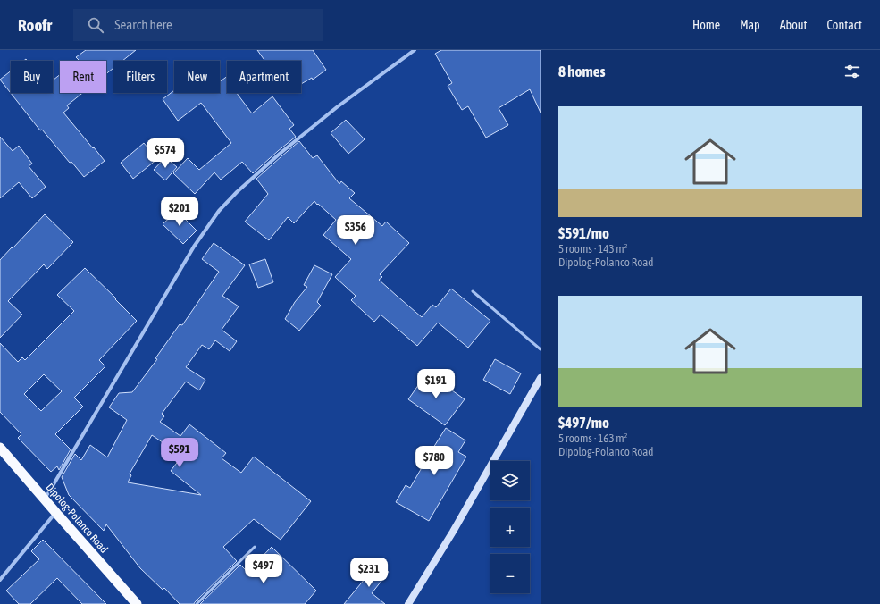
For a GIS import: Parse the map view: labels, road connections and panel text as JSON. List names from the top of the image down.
{
  "streets": {
    "highway": ["Dipolog-Polanco Road"]
  },
  "page": {
    "header": "Roofr",
    "search": "Search here",
    "nav": [
      "Home",
      "Map",
      "About",
      "Contact"
    ],
    "heading": "8 homes",
    "chip": [
      "Buy",
      "Rent",
      "Filters",
      "New",
      "Apartment"
    ],
    "list": [
      {
        "name": "$591/mo",
        "note": "5 rooms · 143 m² · Dipolog-Polanco Road"
      },
      {
        "name": "$497/mo",
        "note": "5 rooms · 163 m² · Dipolog-Polanco Road"
      }
    ],
    "price": [
      "$574",
      "$201",
      "$356",
      "$191",
      "$591",
      "$780",
      "$497",
      "$231"
    ],
    "map_buttons": ["+", "−"]
  }
}
